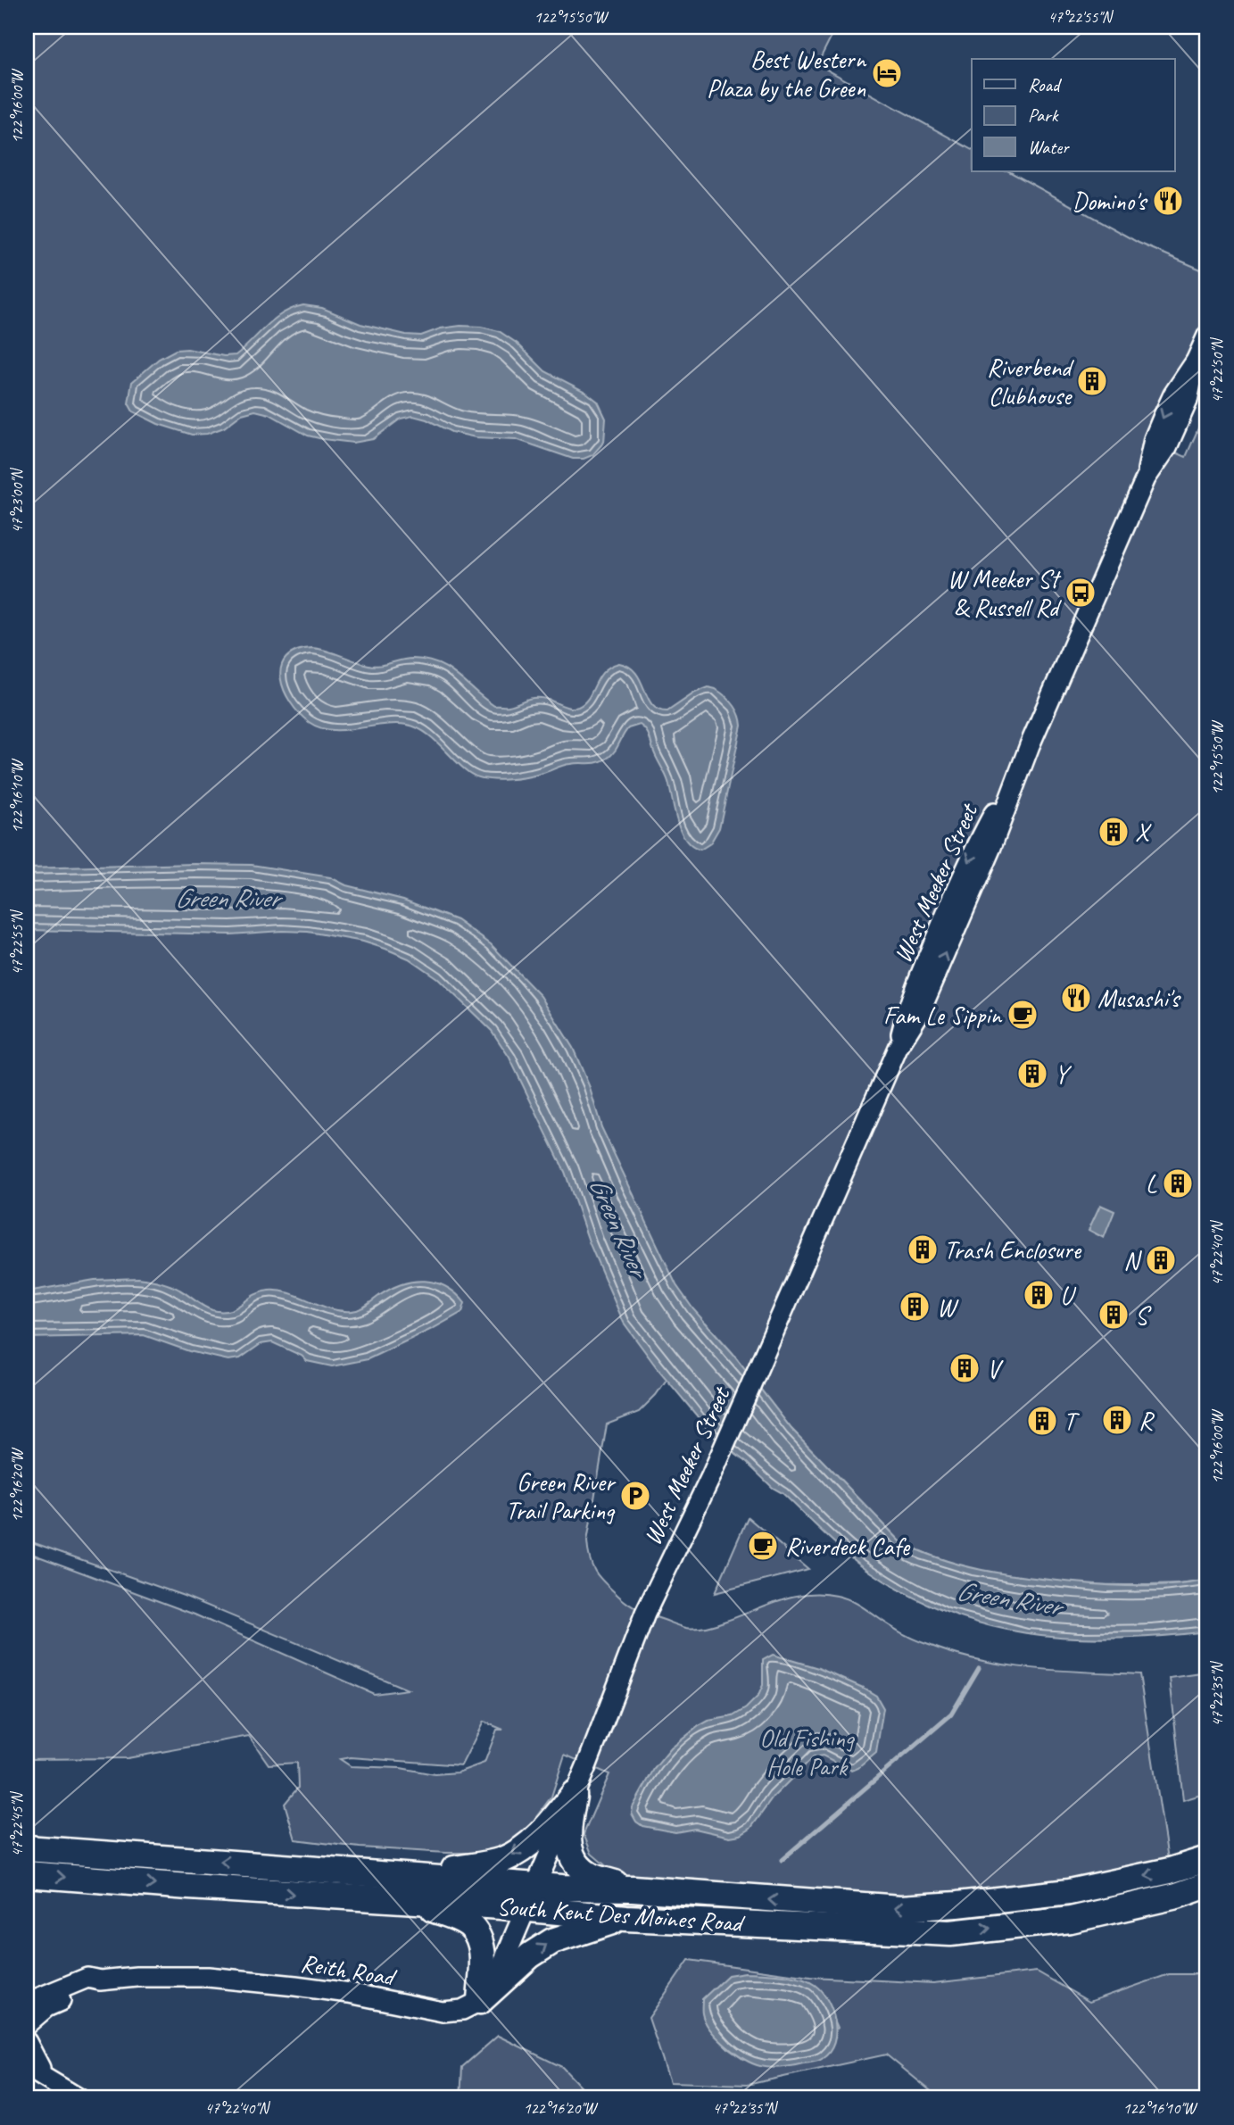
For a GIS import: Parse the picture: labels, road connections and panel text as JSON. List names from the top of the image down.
{
  "streets": {
    "highway": ["South Kent Des Moines Road"],
    "main road": ["West Meeker Street", "Reith Road"]
  },
  "crossings": [
    ["West Meeker Street", "South Kent Des Moines Road"]
  ],
  "water": ["Green River"],
  "parks": ["Old Fishing Hole Park"],
  "places": {
    "hotel": ["Best Western Plaza by the Green"],
    "restaurant": ["Domino's", "Musashi's"],
    "building": [
      "Riverbend Clubhouse",
      "X",
      "Y",
      "L",
      "Trash Enclosure",
      "N",
      "U",
      "W",
      "S",
      "V",
      "R",
      "T"
    ],
    "bus stop": ["W Meeker St & Russell Rd"],
    "cafe": ["Fam Le Sippin", "Riverdeck Cafe"],
    "parking": ["Green River Trail Parking"]
  },
  "legend": ["Road", "Park", "Water"],
  "coordinates": [
    "122°15'50\"W",
    "47°22'55\"N",
    "122°16'00\"W",
    "47°22'50\"N",
    "47°23'00\"N",
    "122°16'10\"W",
    "47°22'40\"N",
    "122°16'20\"W",
    "47°22'35\"N",
    "47°22'45\"N"
  ]
}
